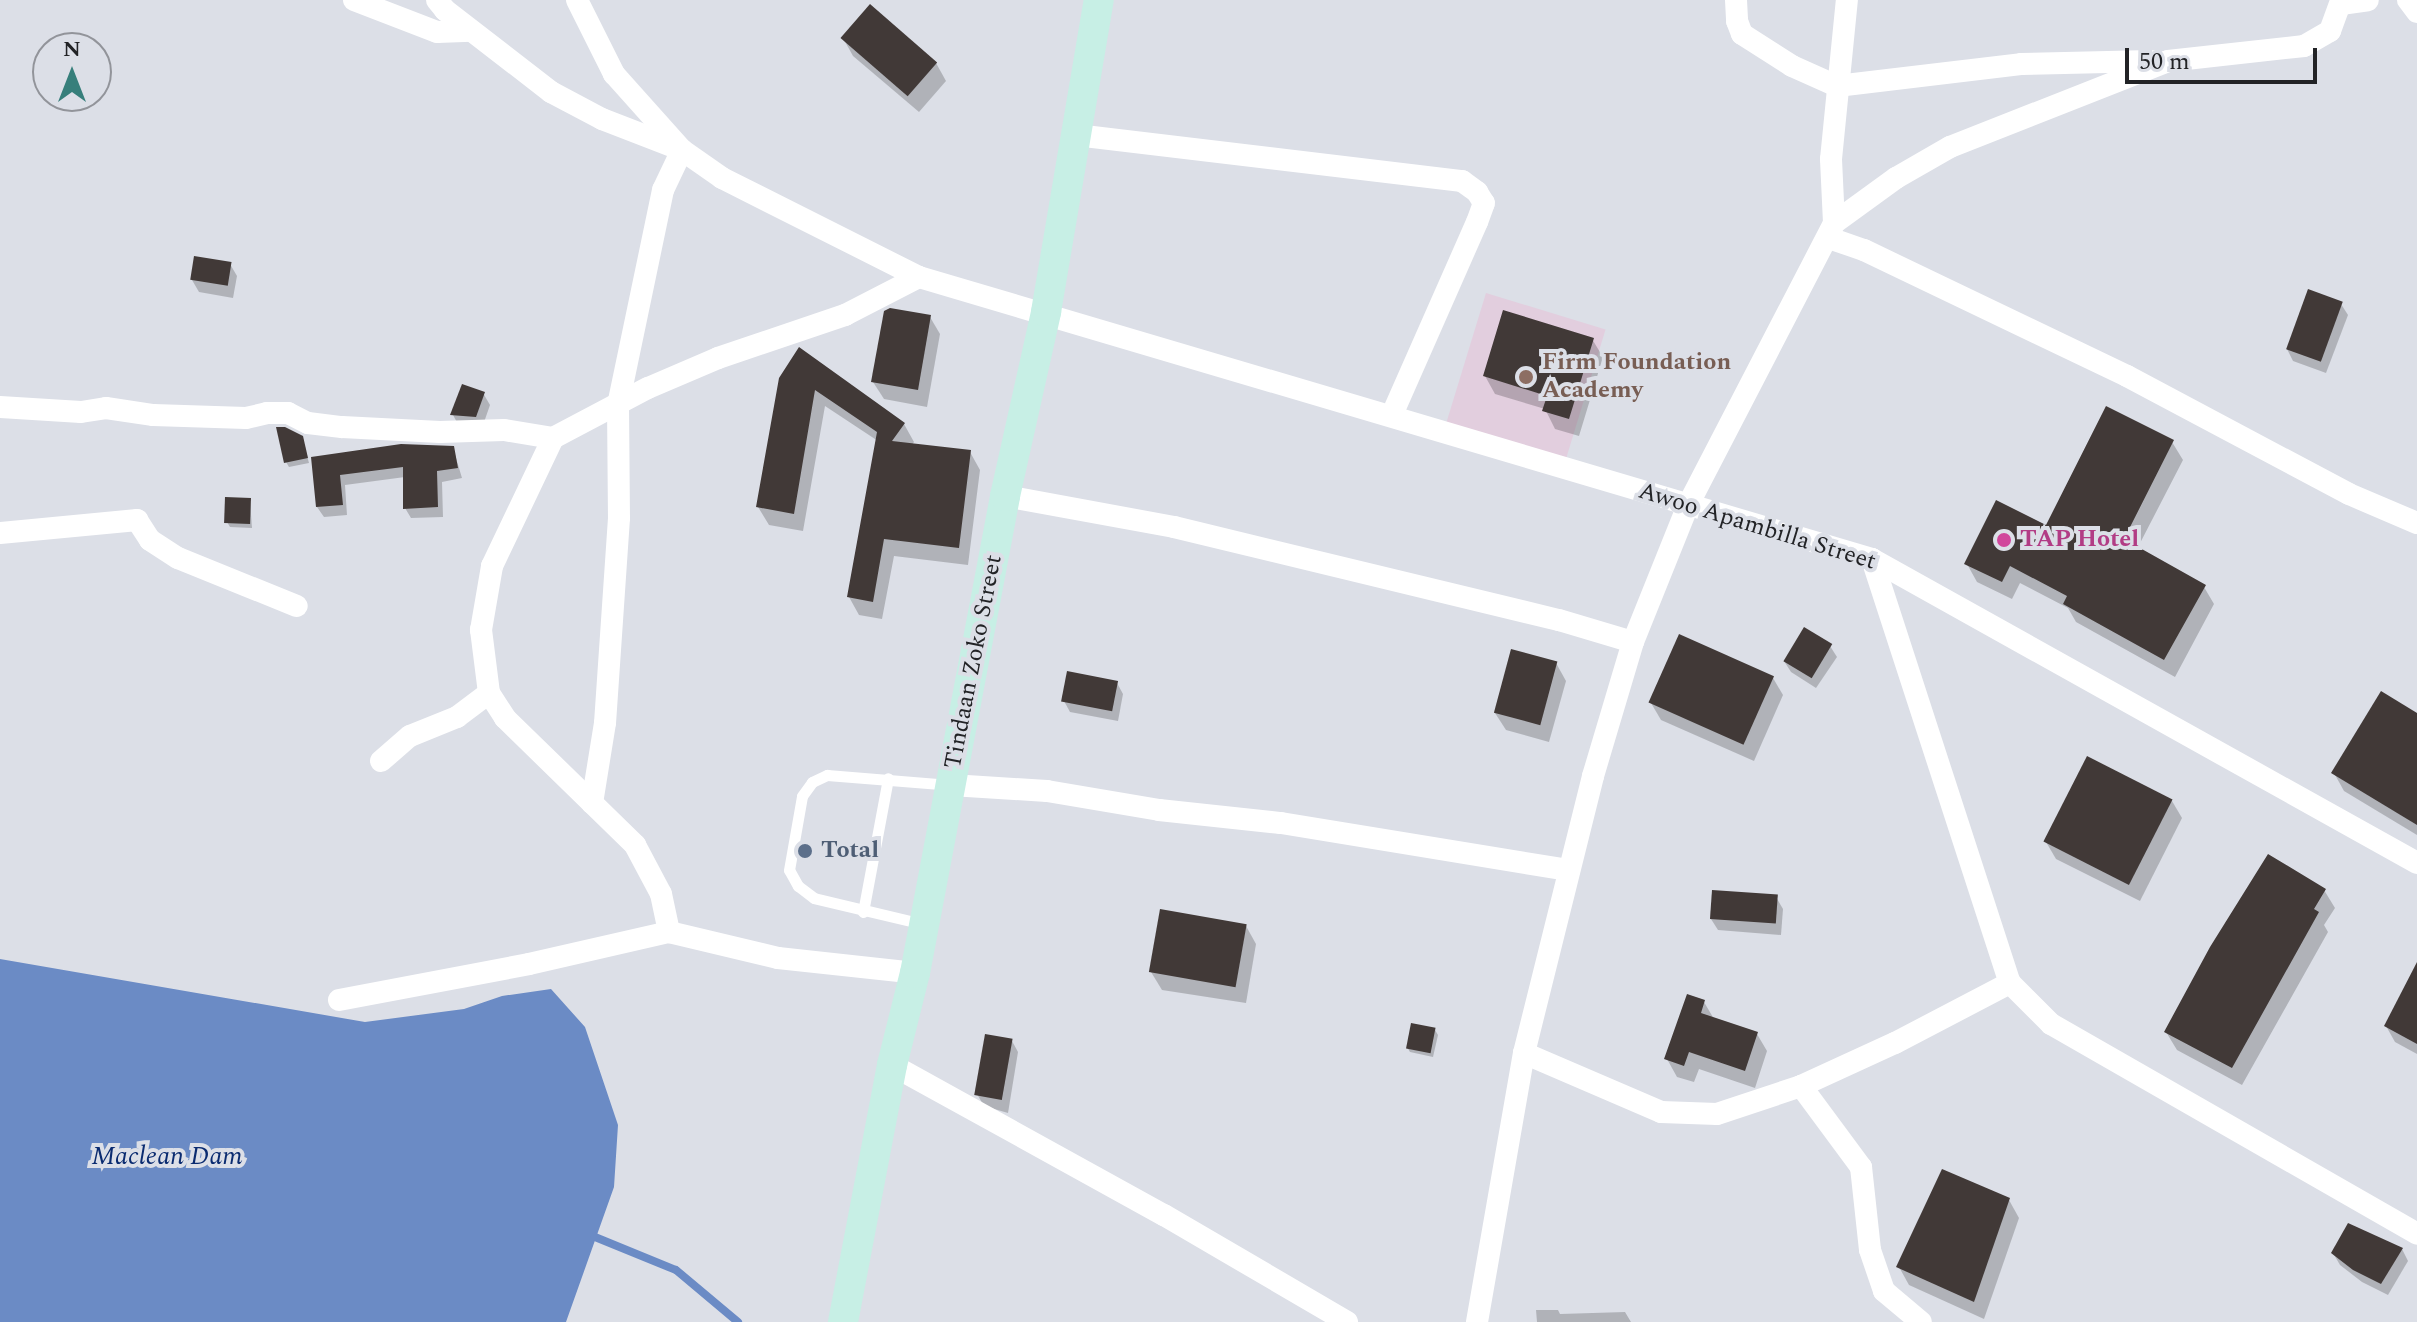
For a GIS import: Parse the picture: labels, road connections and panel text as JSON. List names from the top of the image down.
{
  "streets": {
    "main road": ["Tindaan Zoko Street"],
    "street": ["Awoo Apambilla Street"]
  },
  "crossings": [
    ["Awoo Apambilla Street", "Tindaan Zoko Street"]
  ],
  "water": ["Maclean Dam"],
  "places": ["Firm Foundation Academy", "TAP Hotel", "Total"],
  "scale_bar": "50 m",
  "north": "top"
}
